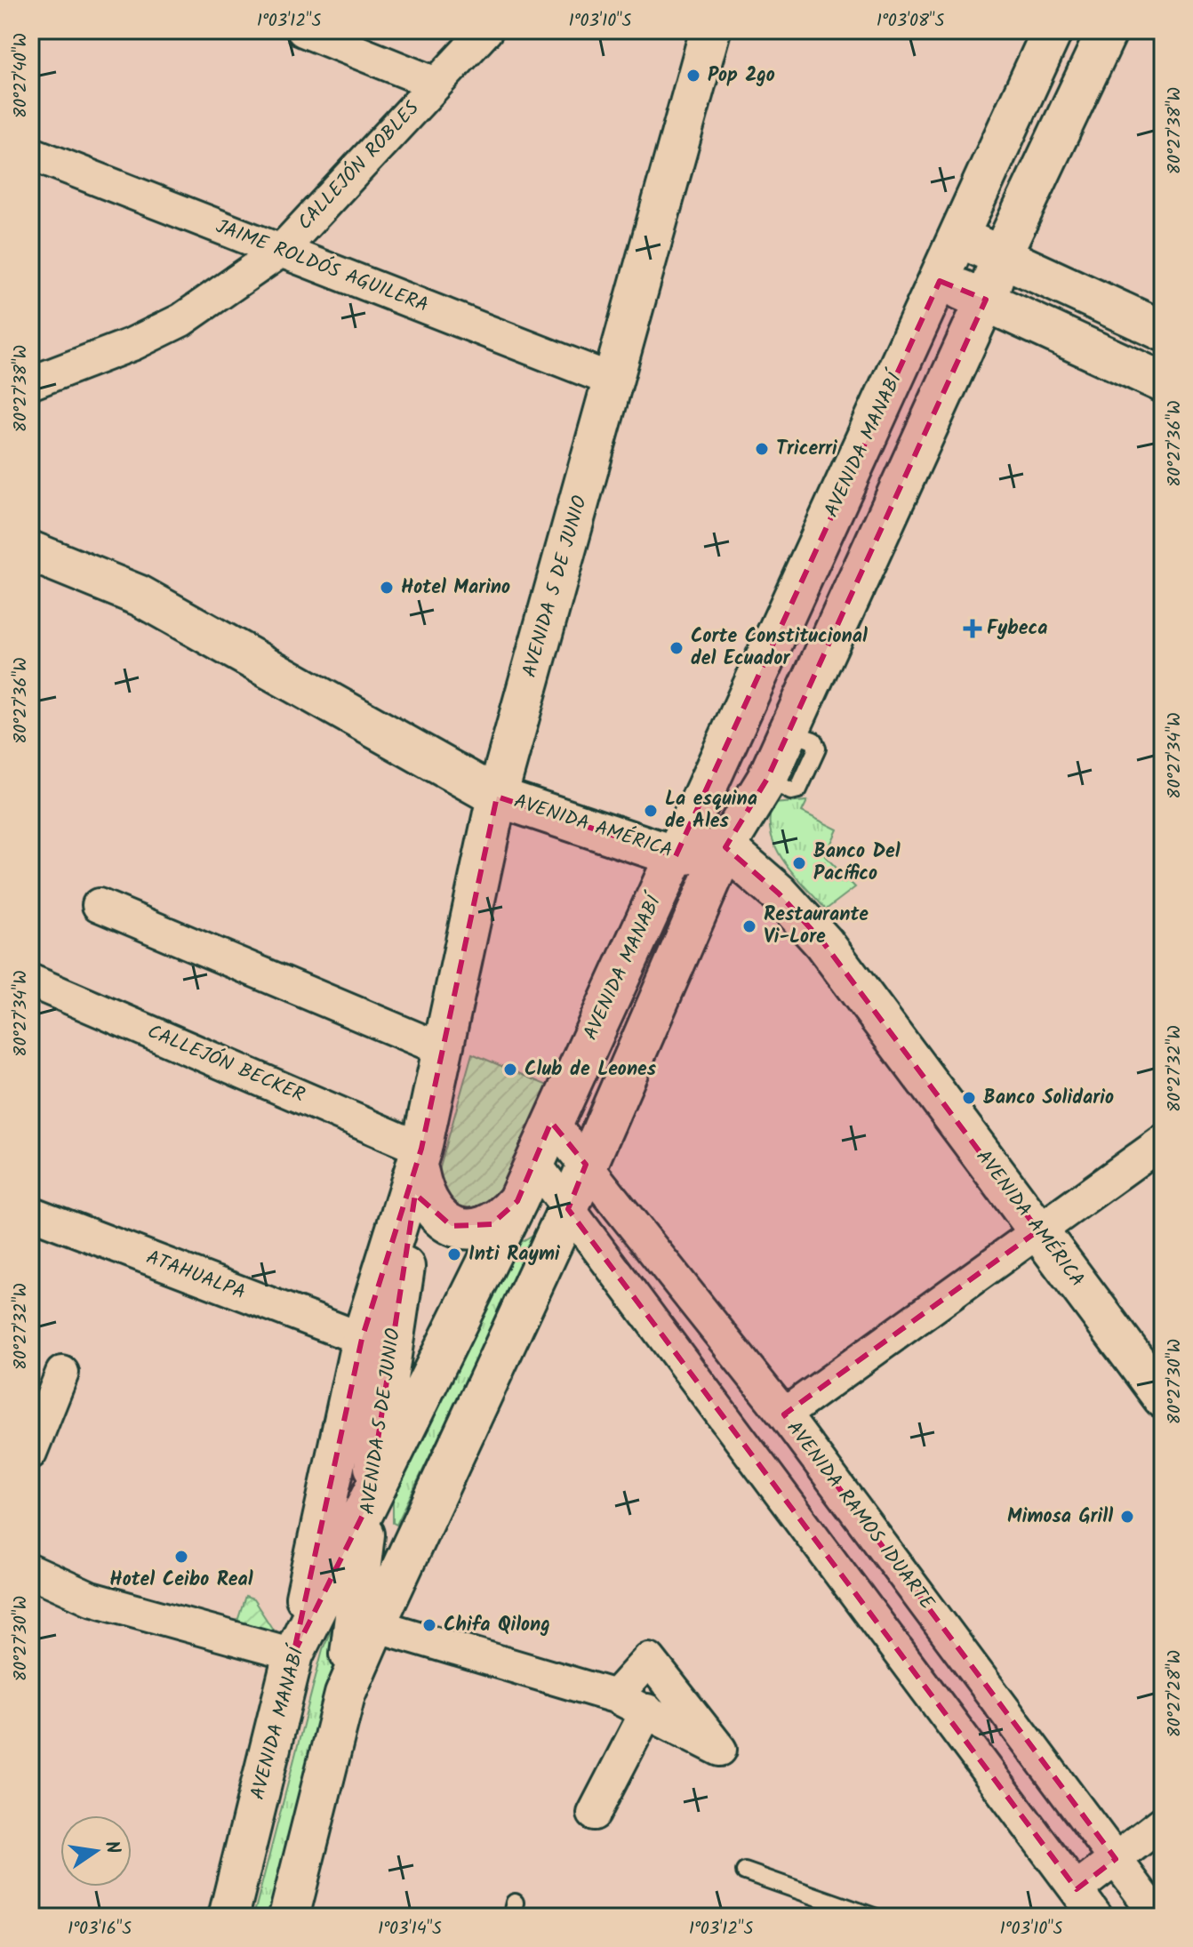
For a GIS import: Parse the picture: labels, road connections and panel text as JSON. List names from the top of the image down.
{
  "streets": {
    "main road": ["AVENIDA MANABÍ", "AVENIDA 5 DE JUNIO", "AVENIDA AMÉRICA"],
    "street": [
      "CALLEJÓN ROBLES",
      "JAIME ROLDÓS AGUILERA",
      "CALLEJÓN BECKER",
      "ATAHUALPA",
      "AVENIDA RAMOS IDUARTE"
    ]
  },
  "crossings": [
    ["CALLEJÓN ROBLES", "JAIME ROLDÓS AGUILERA"],
    ["JAIME ROLDÓS AGUILERA", "AVENIDA 5 DE JUNIO"],
    ["AVENIDA MANABÍ", "AVENIDA 5 DE JUNIO"],
    ["AVENIDA MANABÍ", "AVENIDA AMÉRICA"],
    ["AVENIDA MANABÍ", "AVENIDA RAMOS IDUARTE"],
    ["AVENIDA 5 DE JUNIO", "AVENIDA AMÉRICA"],
    ["AVENIDA 5 DE JUNIO", "CALLEJÓN BECKER"],
    ["AVENIDA 5 DE JUNIO", "ATAHUALPA"]
  ],
  "places": {
    "other": [
      "Pop 2go",
      "Tricerri",
      "Hotel Marino",
      "Corte Constitucional del Ecuador",
      "La esquina de Ales",
      "Banco Del Pacífico",
      "Restaurante Vi-Lore",
      "Club de Leones",
      "Banco Solidario",
      "Inti Raymi",
      "Mimosa Grill",
      "Hotel Ceibo Real",
      "Chifa Qilong"
    ],
    "health": ["Fybeca"]
  },
  "north": "right",
  "coordinates": [
    "1°03'12\"S",
    "1°03'10\"S",
    "1°03'08\"S",
    "80°27'40\"W",
    "80°27'38\"W",
    "80°27'36\"W",
    "80°27'34\"W",
    "80°27'32\"W",
    "80°27'30\"W",
    "80°27'28\"W",
    "1°03'16\"S",
    "1°03'14\"S"
  ]
}
